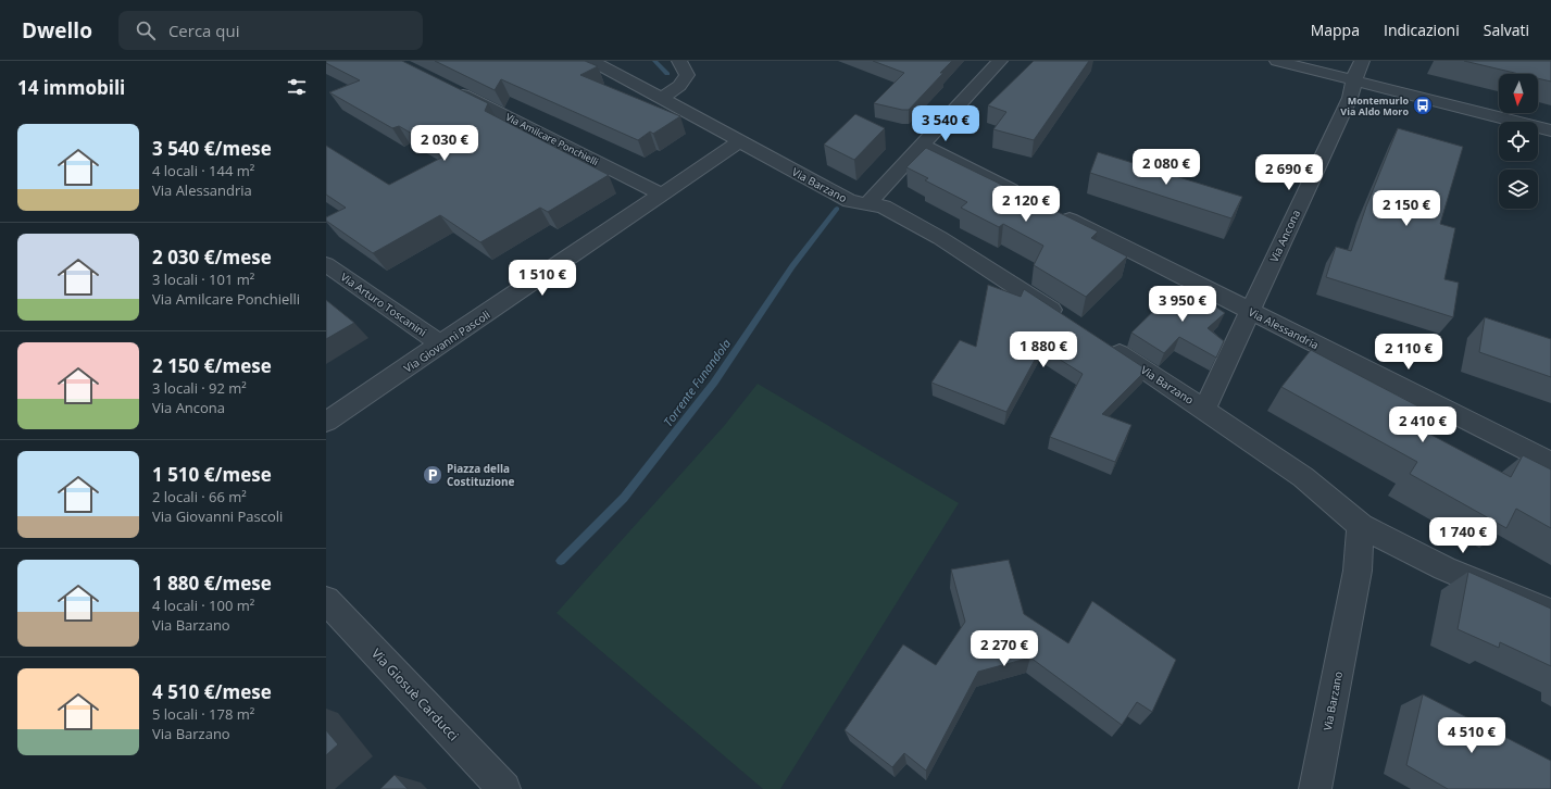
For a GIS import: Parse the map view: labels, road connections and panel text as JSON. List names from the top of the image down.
{
  "streets": {
    "street": [
      "Via Amilcare Ponchielli",
      "Via Barzano",
      "Via Ancona",
      "Via Arturo Toscanini",
      "Via Alessandria",
      "Via Giovanni Pascoli",
      "Via Giosuè Carducci"
    ]
  },
  "crossings": [
    ["Via Amilcare Ponchielli", "Via Giovanni Pascoli"],
    ["Via Barzano", "Via Ancona"],
    ["Via Barzano", "Via Giovanni Pascoli"],
    ["Via Ancona", "Via Alessandria"],
    ["Via Arturo Toscanini", "Via Giovanni Pascoli"]
  ],
  "water": ["Torrente Funandola"],
  "places": {
    "bus stop": ["Montemurlo Via Aldo Moro"],
    "parking": ["Piazza della Costituzione"]
  },
  "north": "bottom",
  "page": {
    "header": "Dwello",
    "search": "Cerca qui",
    "nav": ["Mappa", "Indicazioni", "Salvati"],
    "heading": "14 immobili",
    "price": [
      "3 540 €",
      "2 030 €",
      "2 080 €",
      "2 690 €",
      "2 120 €",
      "2 150 €",
      "1 510 €",
      "3 950 €",
      "1 880 €",
      "2 110 €",
      "2 410 €",
      "1 740 €",
      "2 270 €",
      "4 510 €"
    ],
    "list": [
      {
        "name": "3 540 €/mese",
        "note": "4 locali · 144 m² · Via Alessandria"
      },
      {
        "name": "2 030 €/mese",
        "note": "3 locali · 101 m² · Via Amilcare Ponchielli"
      },
      {
        "name": "2 150 €/mese",
        "note": "3 locali · 92 m² · Via Ancona"
      },
      {
        "name": "1 510 €/mese",
        "note": "2 locali · 66 m² · Via Giovanni Pascoli"
      },
      {
        "name": "1 880 €/mese",
        "note": "4 locali · 100 m² · Via Barzano"
      },
      {
        "name": "4 510 €/mese",
        "note": "5 locali · 178 m² · Via Barzano"
      }
    ]
  }
}
